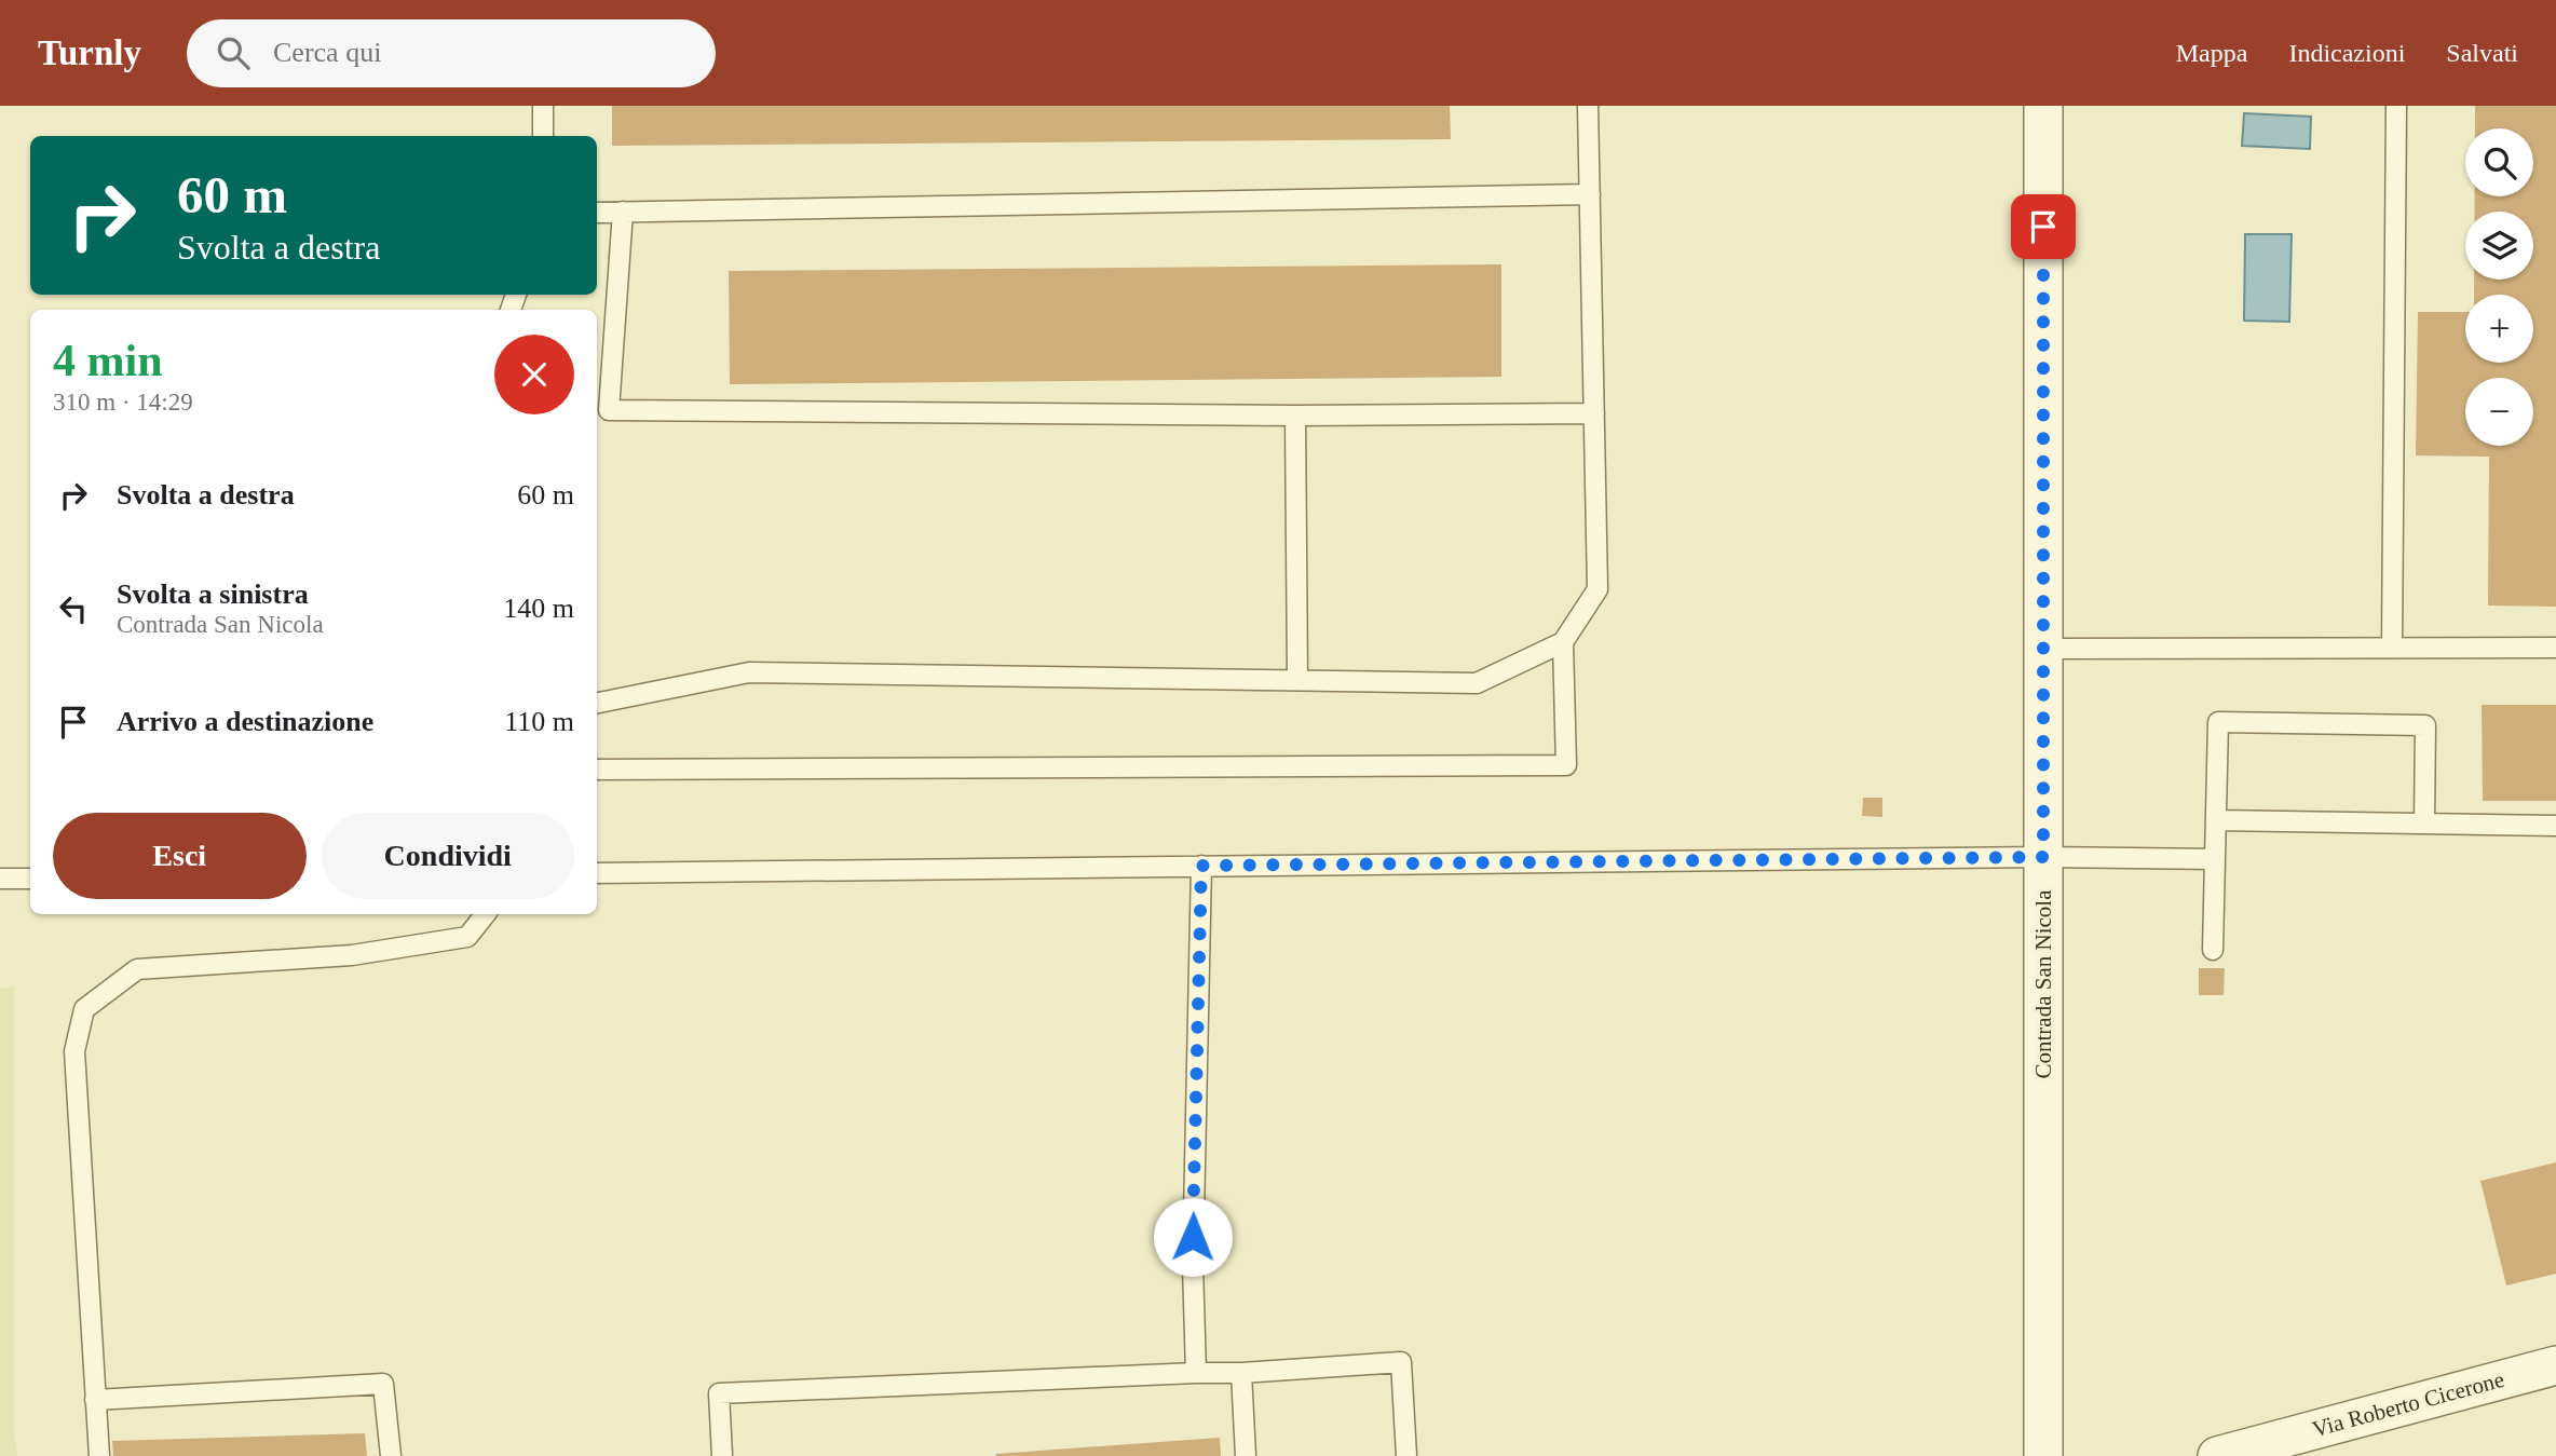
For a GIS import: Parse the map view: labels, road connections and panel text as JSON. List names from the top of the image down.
{
  "streets": {
    "street": ["Contrada San Nicola", "Via Roberto Cicerone"]
  },
  "page": {
    "header": "Turnly",
    "search": "Cerca qui",
    "nav": ["Mappa", "Indicazioni", "Salvati"],
    "map_buttons": ["+", "−"],
    "turn": ["60 m", "Svolta a destra"],
    "heading": ["4 min", "310 m · 14:29"],
    "list": [
      {
        "name": "Svolta a destra",
        "value": "60 m"
      },
      {
        "name": "Svolta a sinistra",
        "note": "Contrada San Nicola",
        "value": "140 m"
      },
      {
        "name": "Arrivo a destinazione",
        "value": "110 m"
      }
    ],
    "buttons": ["Esci", "Condividi"]
  }
}
